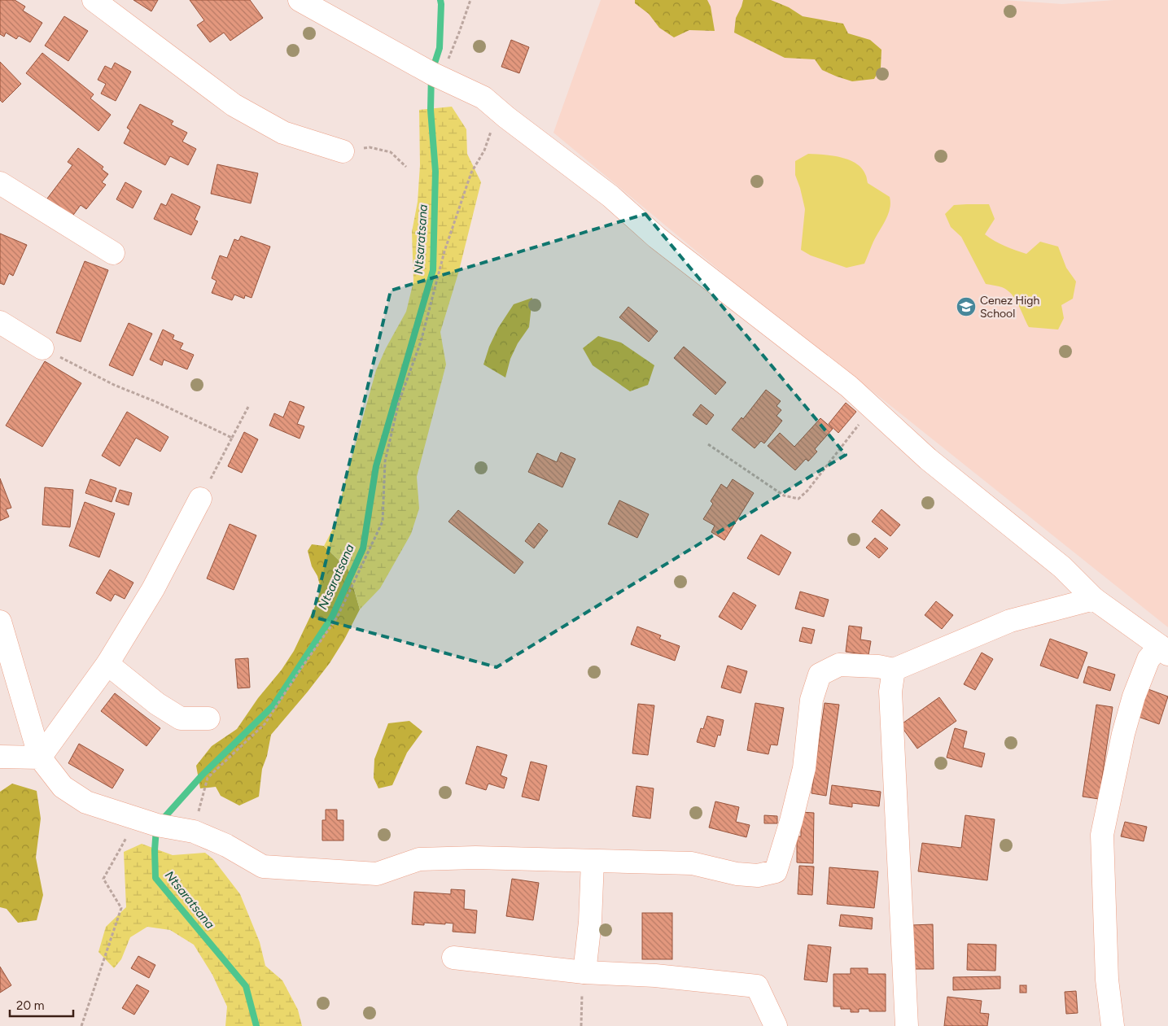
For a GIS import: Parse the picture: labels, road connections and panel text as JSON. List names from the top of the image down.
{
  "water": ["Ntsaratsana"],
  "places": {
    "school or university": ["Cenez High School"]
  },
  "scale_bar": "20 m"
}
